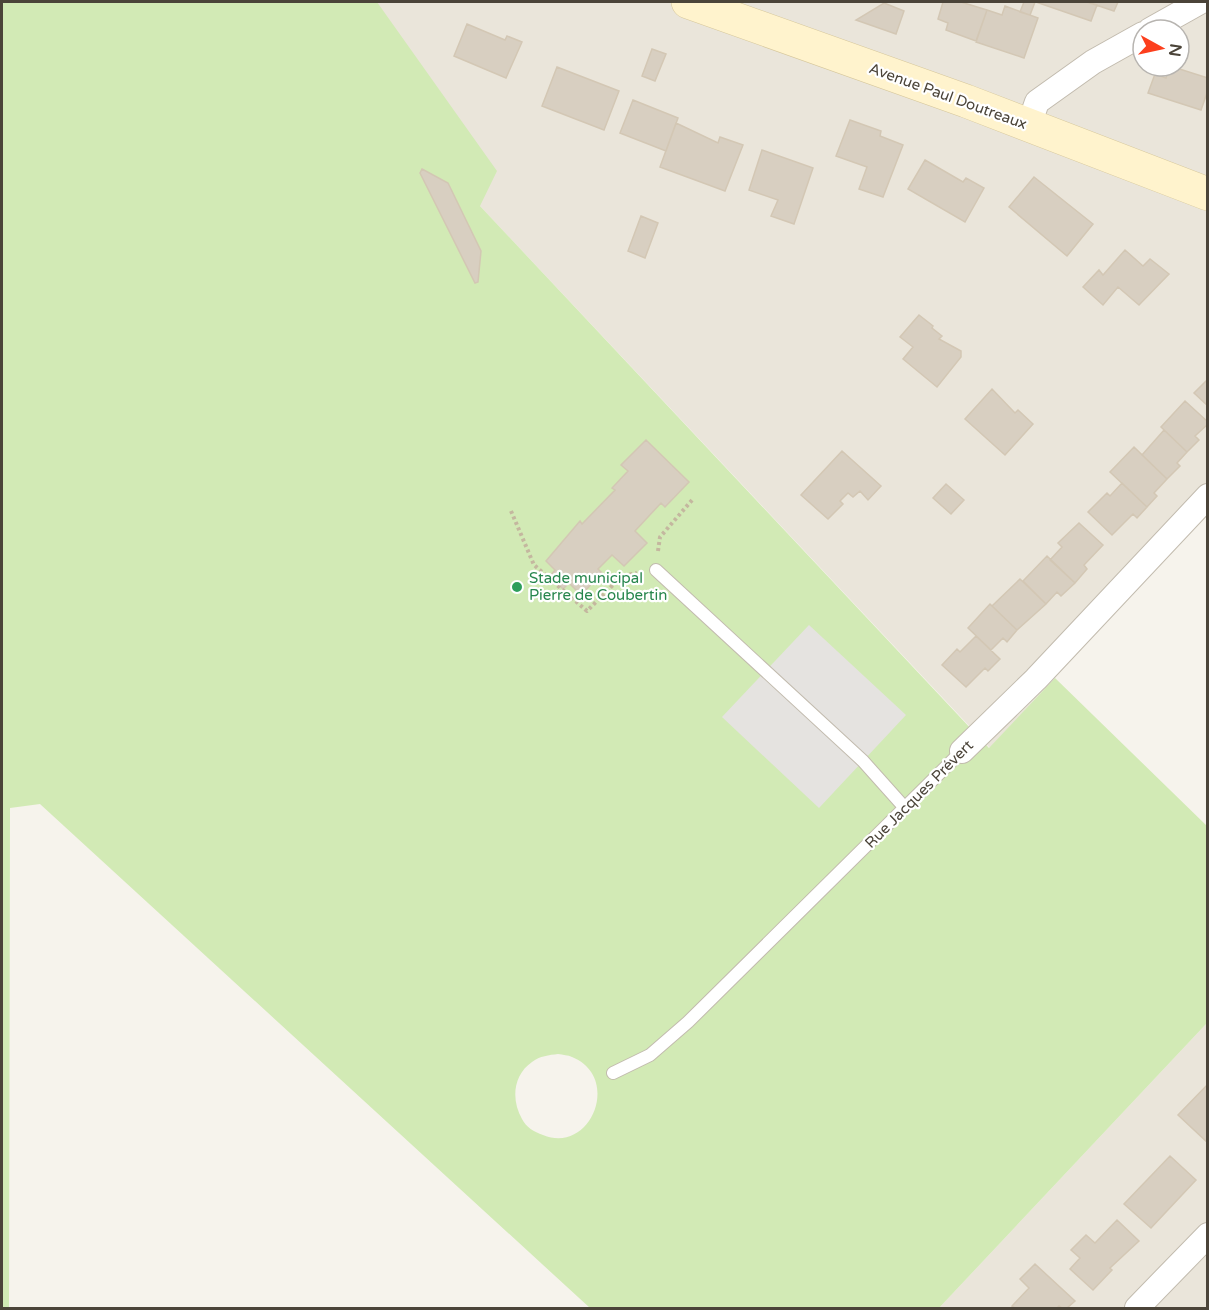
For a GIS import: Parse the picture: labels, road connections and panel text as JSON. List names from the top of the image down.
{
  "streets": {
    "street": ["Avenue Paul Doutreaux", "Rue Jacques Prévert"]
  },
  "places": ["Stade municipal Pierre de Coubertin"],
  "north": "right"
}
